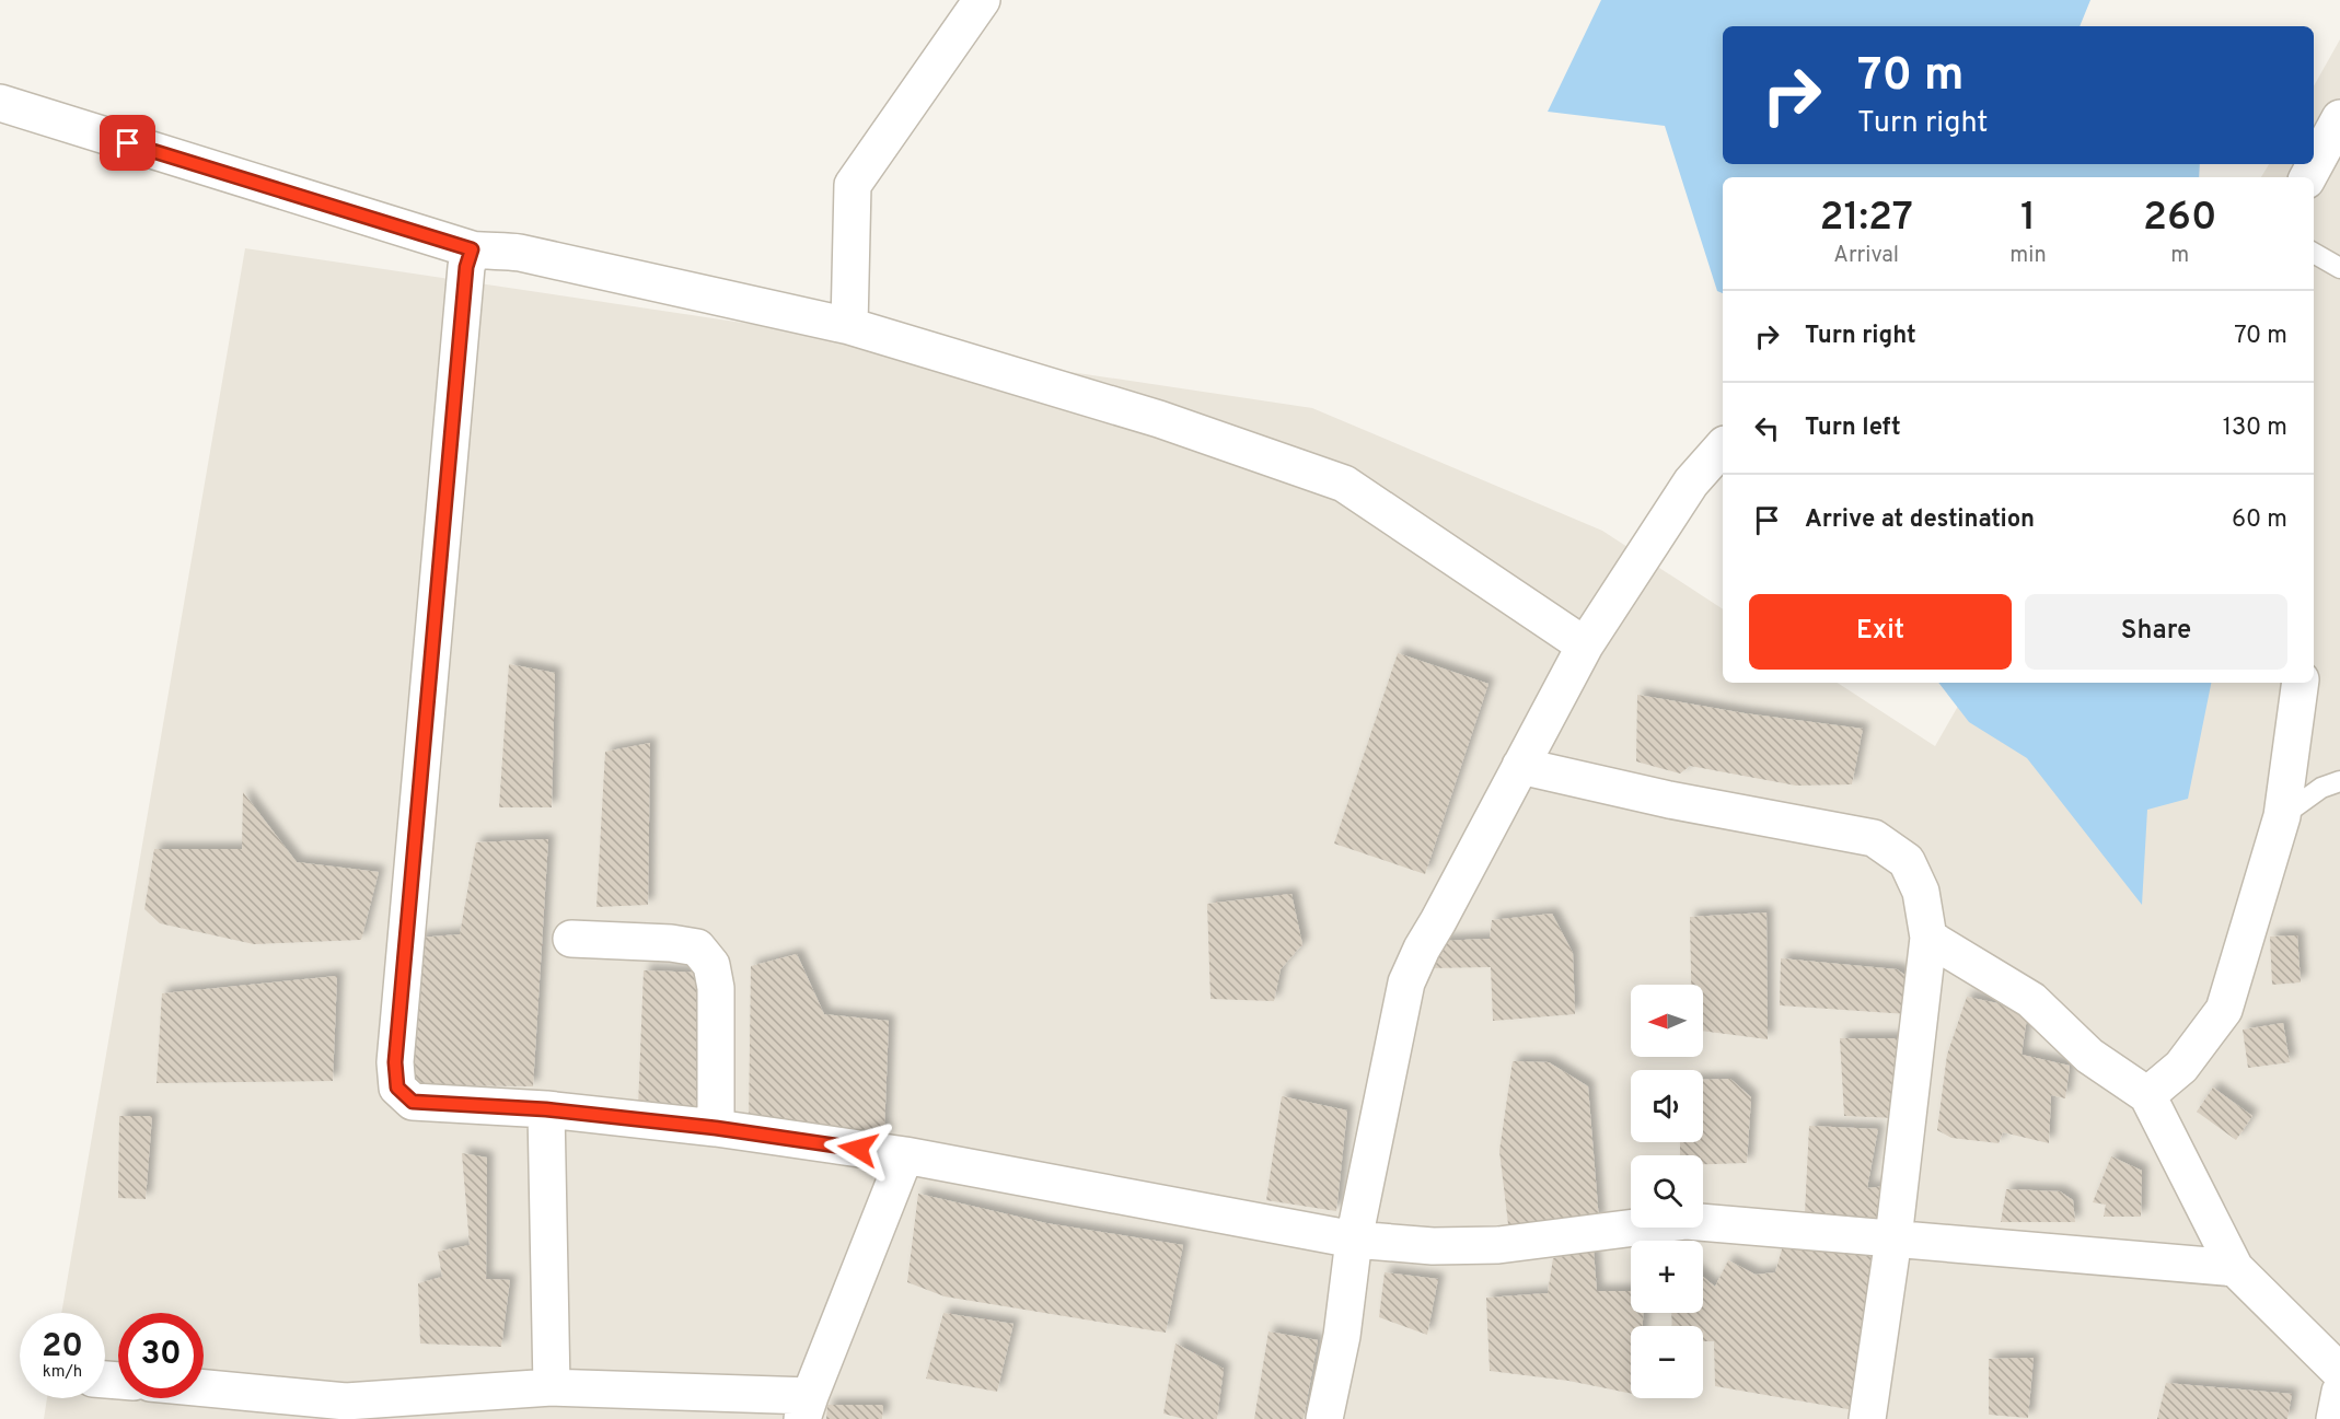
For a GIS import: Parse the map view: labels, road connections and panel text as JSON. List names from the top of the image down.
{
  "north": "left",
  "page": {
    "turn": ["70 m", "Turn right"],
    "eta": [
      "21:27",
      "Arrival",
      "1",
      "min",
      "260",
      "m"
    ],
    "list": [
      {
        "name": "Turn right",
        "value": "70 m"
      },
      {
        "name": "Turn left",
        "value": "130 m"
      },
      {
        "name": "Arrive at destination",
        "value": "60 m"
      }
    ],
    "buttons": ["Exit", "Share"],
    "map_buttons": ["+", "−"],
    "speed": "20 km/h",
    "limit": "30"
  }
}
